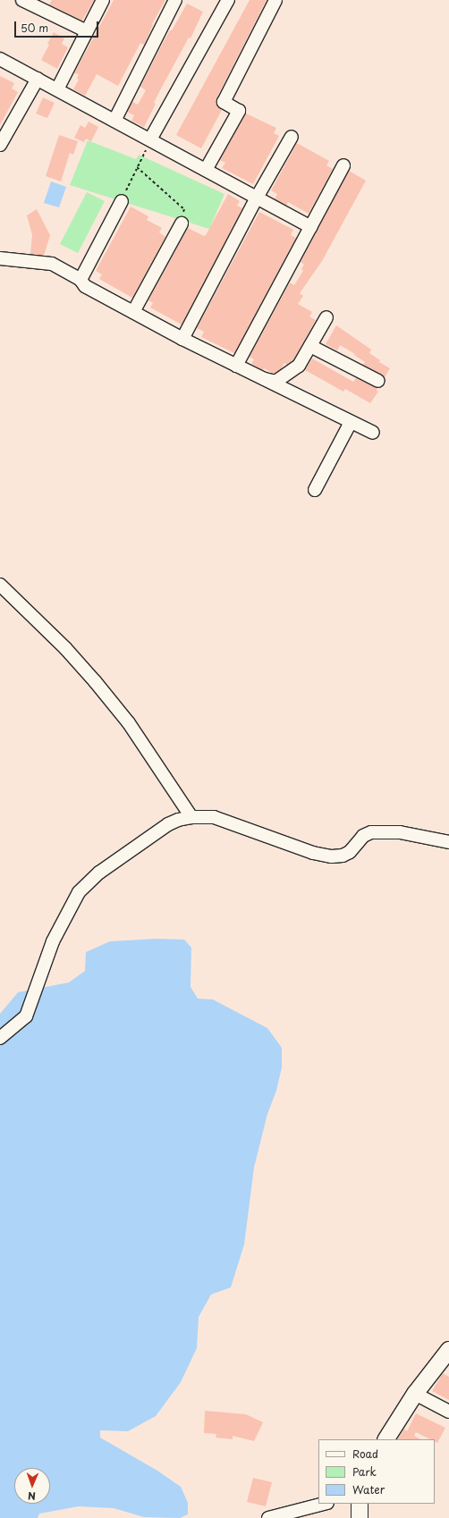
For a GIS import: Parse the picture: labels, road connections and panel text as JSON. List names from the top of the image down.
{
  "legend": ["Road", "Park", "Water"],
  "scale_bar": "50 m",
  "north": "bottom"
}
